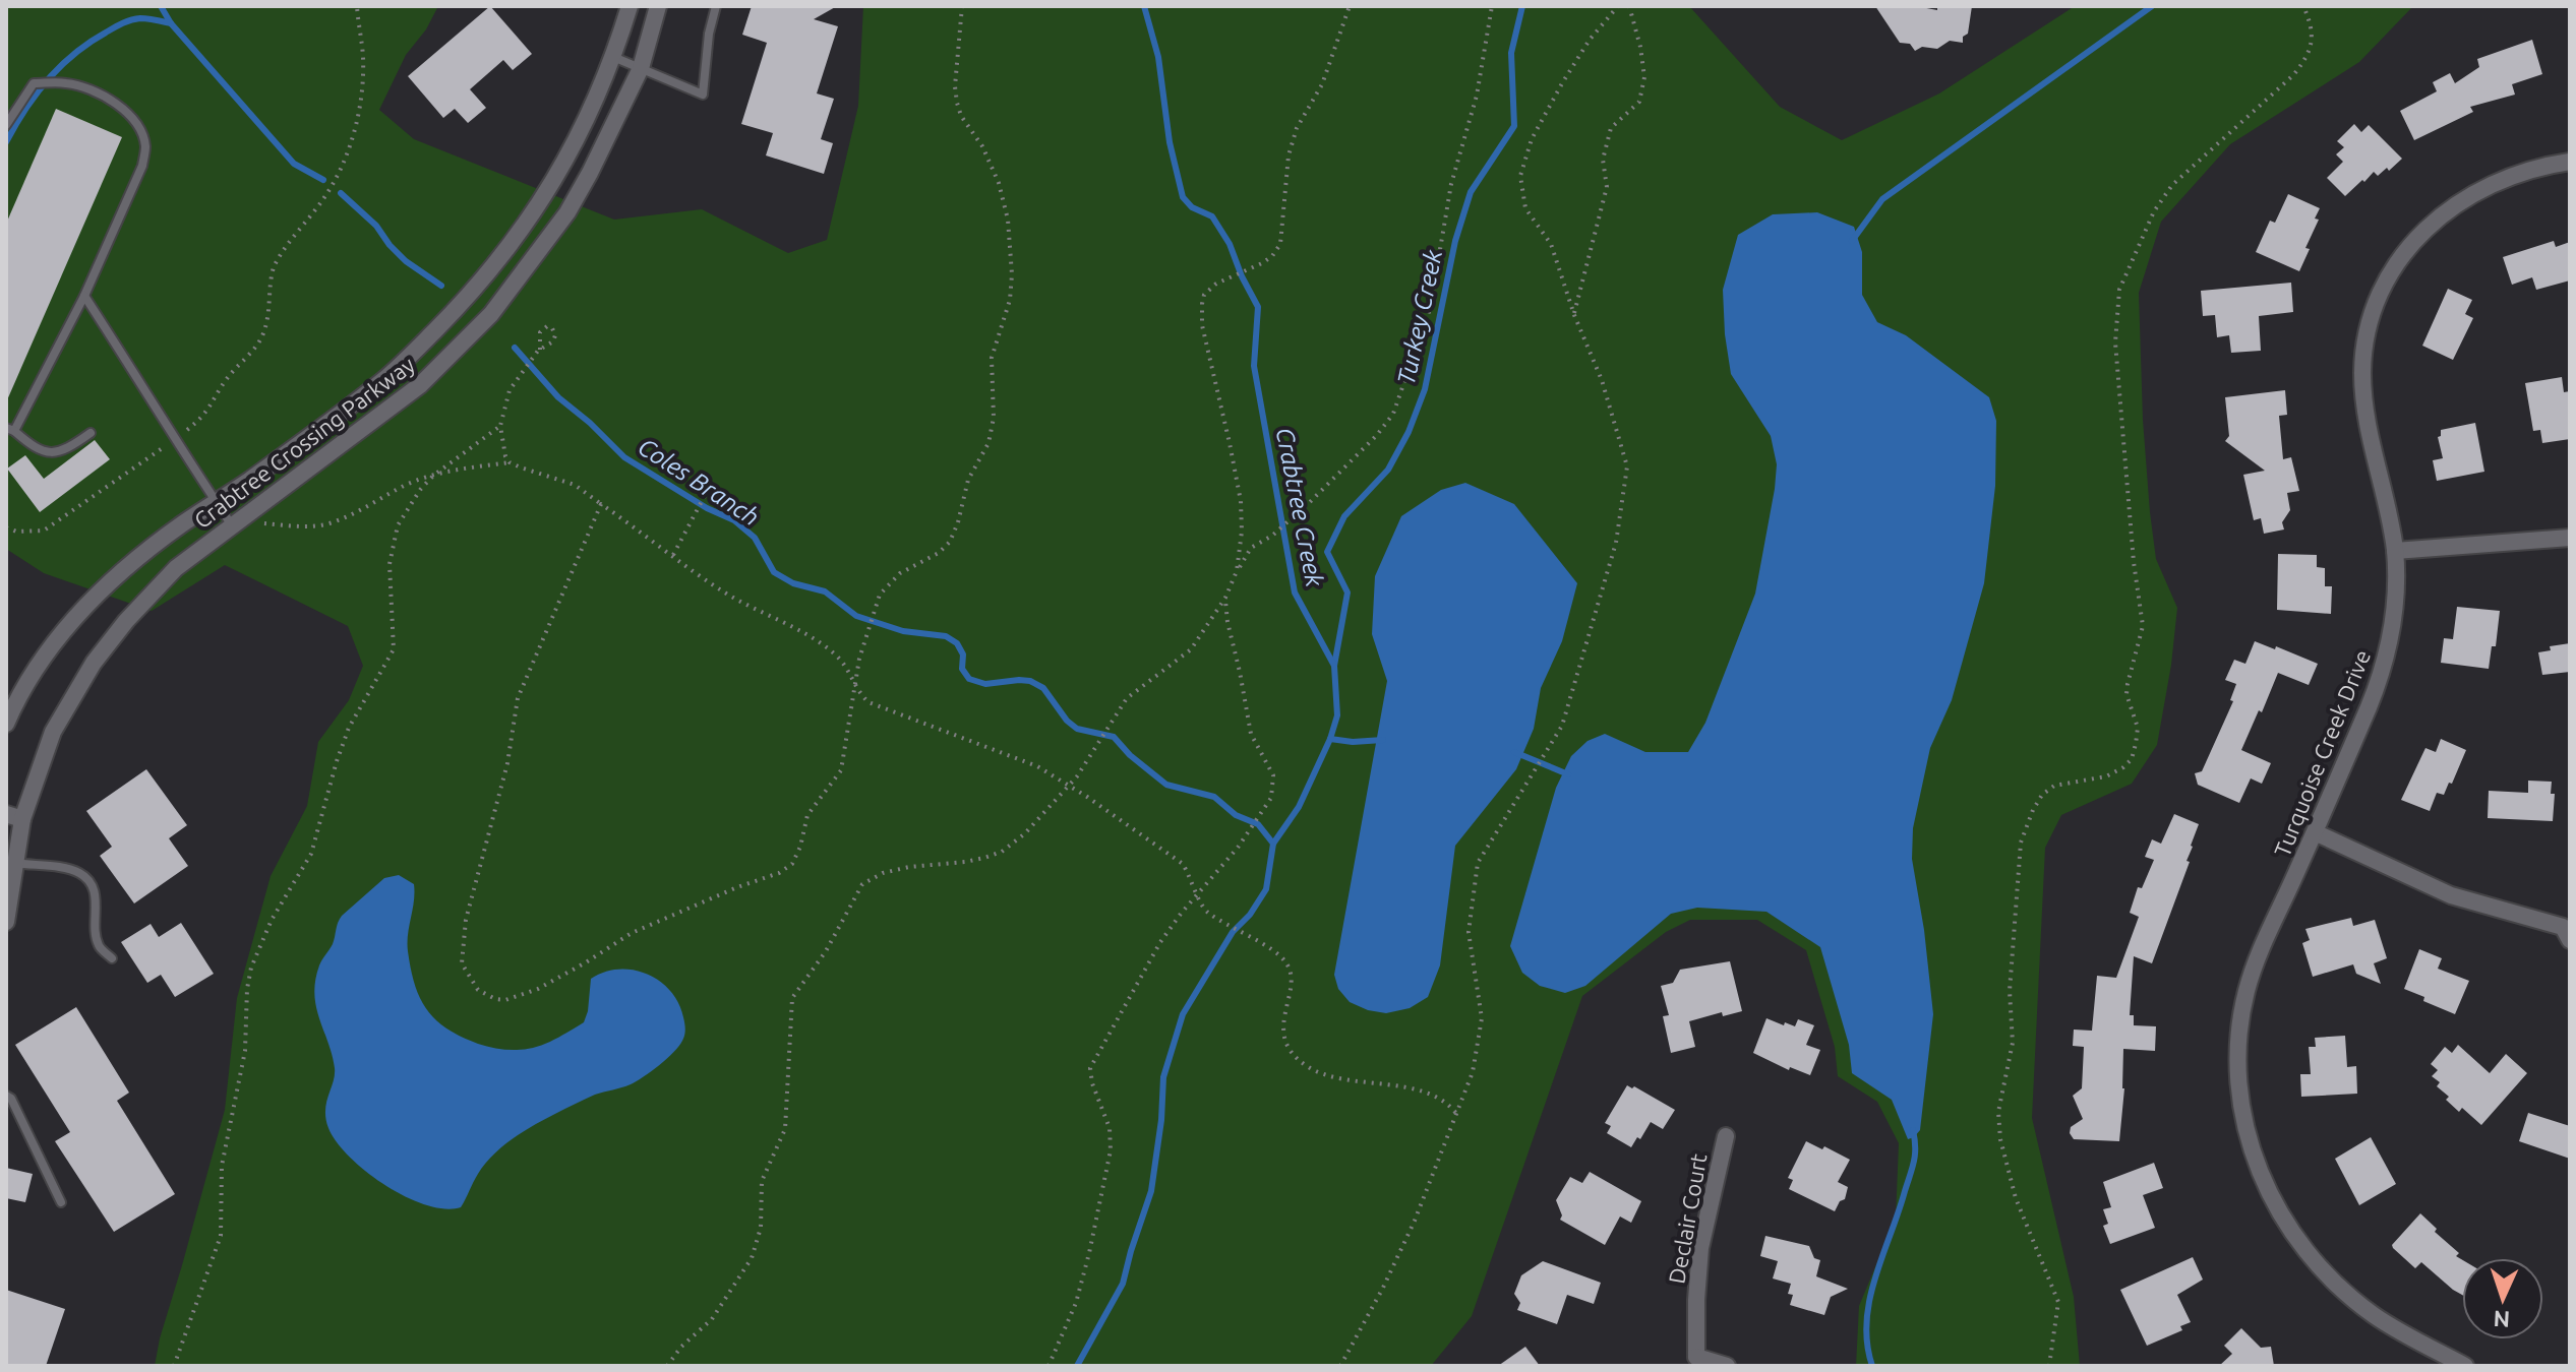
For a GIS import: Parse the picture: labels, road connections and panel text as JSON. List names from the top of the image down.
{
  "streets": {
    "street": ["Crabtree Crossing Parkway", "Turquoise Creek Drive", "Declair Court"]
  },
  "water": ["Turkey Creek", "Coles Branch", "Crabtree Creek"],
  "north": "bottom"
}
